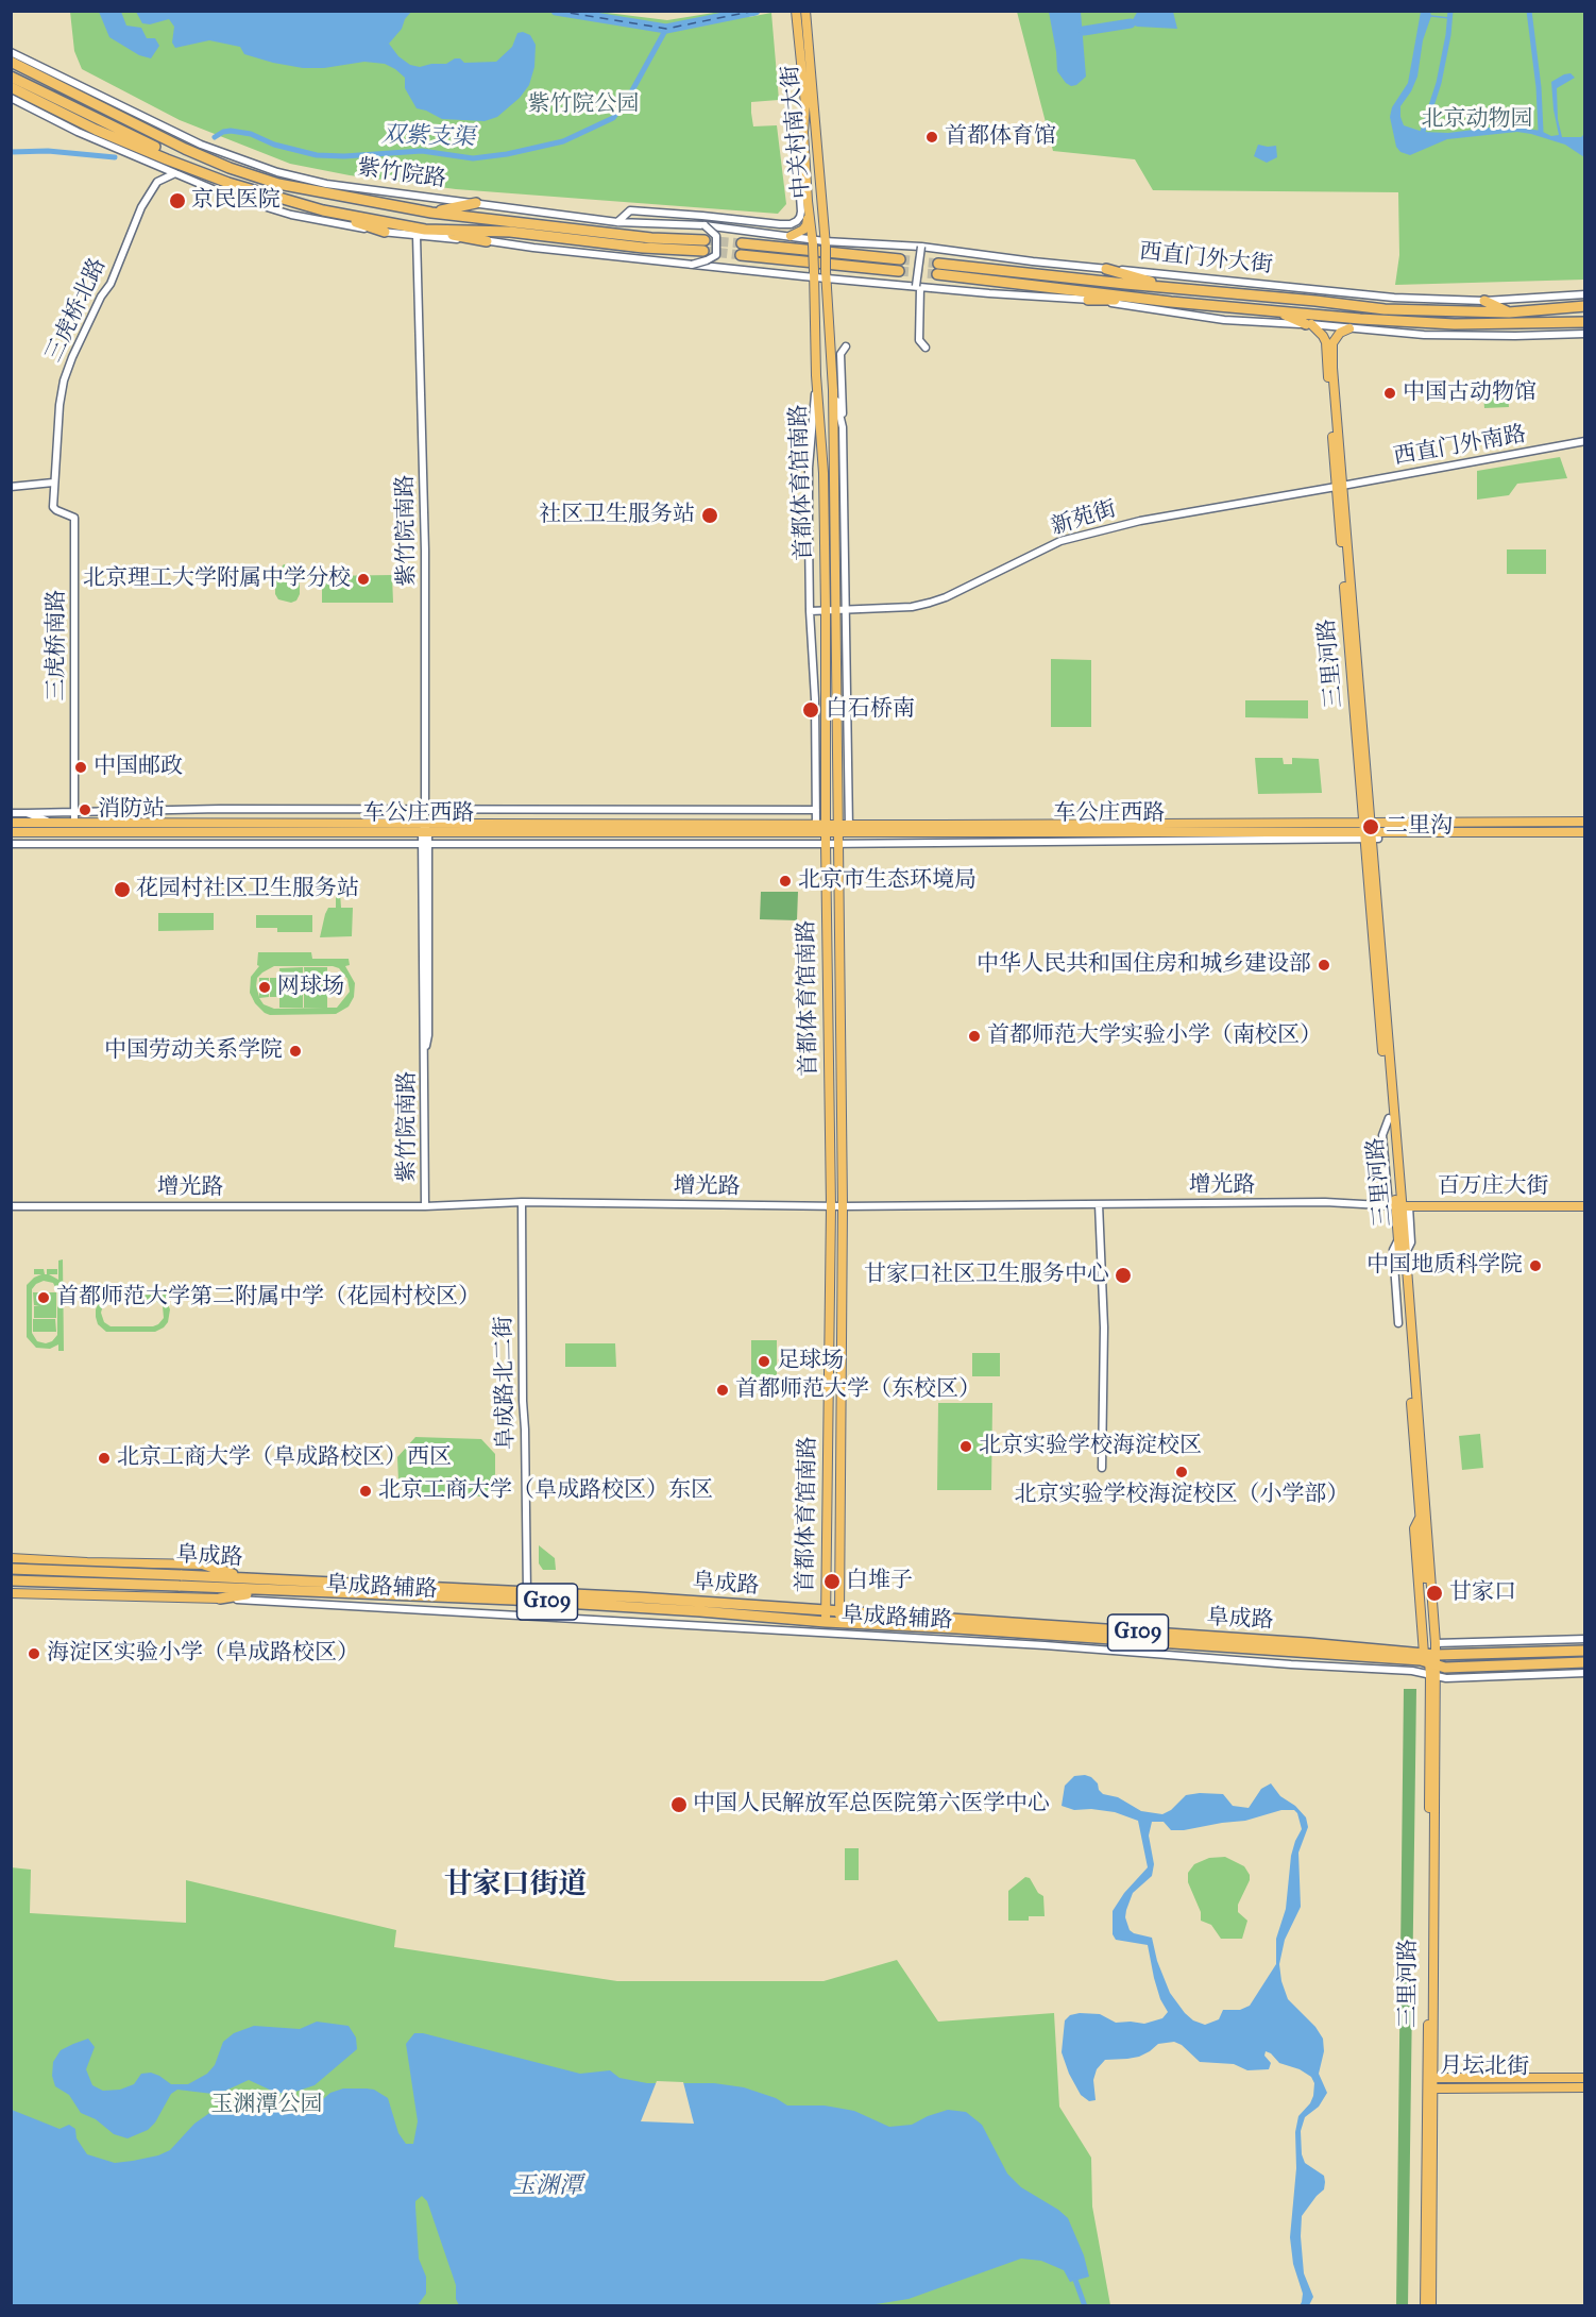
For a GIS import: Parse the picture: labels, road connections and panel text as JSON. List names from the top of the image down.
{
  "streets": {
    "highway": [
      "紫竹院路",
      "西直门外大街",
      "阜成路",
      "G109"
    ],
    "main road": [
      "中关村南大街",
      "首都体育馆南路",
      "三里河路",
      "车公庄西路",
      "百万庄大街",
      "阜成路辅路",
      "月坛北街"
    ],
    "street": [
      "三虎桥北路",
      "西直门外南路",
      "新苑街",
      "紫竹院南路",
      "三虎桥南路",
      "增光路",
      "阜成路北二街"
    ]
  },
  "crossings": [
    ["中关村南大街", "紫竹院路"],
    ["中关村南大街", "西直门外大街"],
    ["中关村南大街", "首都体育馆南路"],
    ["紫竹院路", "西直门外大街"],
    ["三虎桥北路", "三虎桥南路"],
    ["西直门外南路", "新苑街"],
    ["西直门外南路", "三里河路"],
    ["首都体育馆南路", "新苑街"],
    ["首都体育馆南路", "车公庄西路"],
    ["首都体育馆南路", "增光路"],
    ["首都体育馆南路", "阜成路"],
    ["新苑街", "三里河路"],
    ["紫竹院南路", "车公庄西路"],
    ["紫竹院南路", "增光路"],
    ["三虎桥南路", "车公庄西路"],
    ["三里河路", "车公庄西路"],
    ["三里河路", "增光路"],
    ["三里河路", "百万庄大街"],
    ["三里河路", "阜成路"],
    ["三里河路", "阜成路辅路"],
    ["三里河路", "G109"],
    ["三里河路", "月坛北街"],
    ["增光路", "百万庄大街"],
    ["增光路", "阜成路北二街"],
    ["阜成路北二街", "阜成路"],
    ["阜成路", "G109"]
  ],
  "districts": ["甘家口街道"],
  "water": ["双紫支渠", "玉渊潭"],
  "parks": ["紫竹院公园", "北京动物园", "玉渊潭公园"],
  "places": [
    "首都体育馆",
    "京民医院",
    "中国古动物馆",
    "社区卫生服务站",
    "北京理工大学附属中学分校",
    "白石桥南",
    "中国邮政",
    "消防站",
    "二里沟",
    "北京市生态环境局",
    "花园村社区卫生服务站",
    "中华人民共和国住房和城乡建设部",
    "网球场",
    "首都师范大学实验小学（南校区）",
    "中国劳动关系学院",
    "中国地质科学院",
    "甘家口社区卫生服务中心",
    "首都师范大学第二附属中学（花园村校区）",
    "足球场",
    "首都师范大学（东校区）",
    "北京实验学校海淀校区",
    "北京工商大学（阜成路校区）西区",
    "北京实验学校海淀校区（小学部）",
    "北京工商大学（阜成路校区）东区",
    "白堆子",
    "甘家口",
    "海淀区实验小学（阜成路校区）",
    "中国人民解放军总医院第六医学中心"
  ]
}
